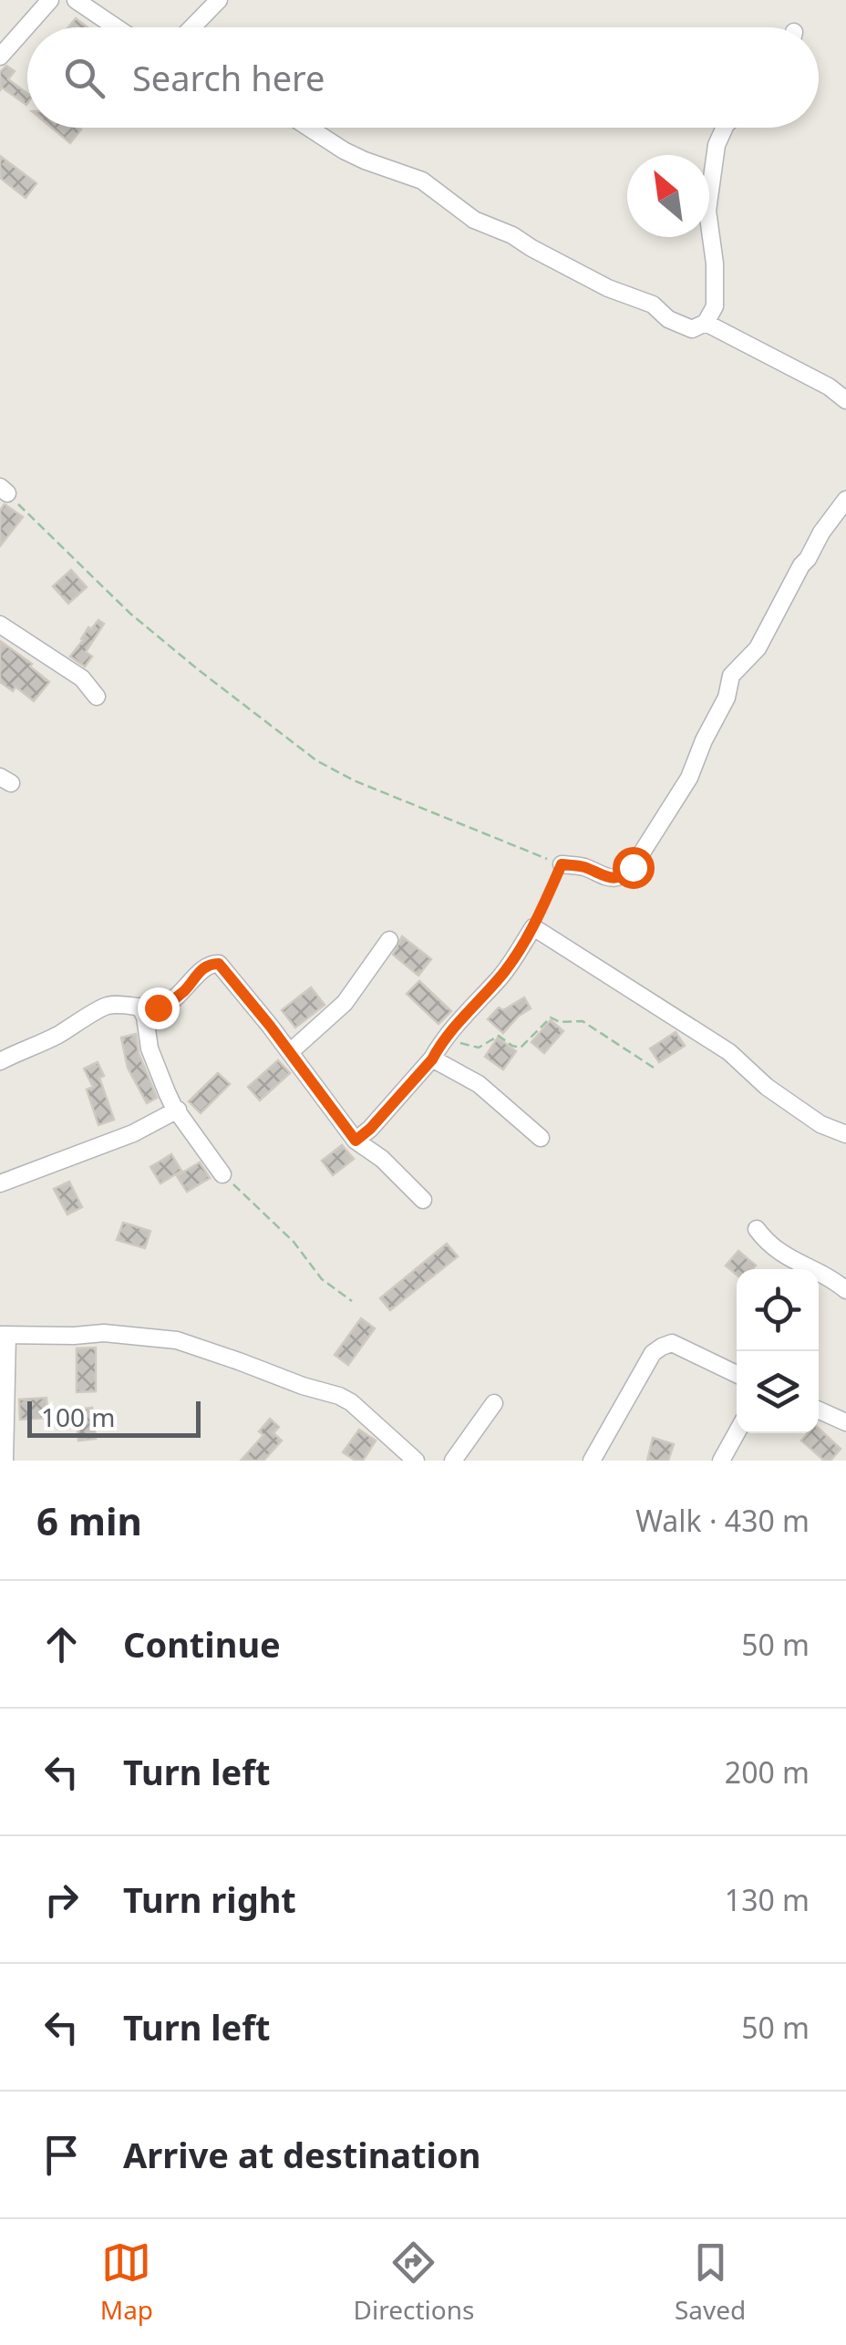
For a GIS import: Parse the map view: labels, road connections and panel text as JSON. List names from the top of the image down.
{
  "scale_bar": "100 m",
  "north": "top left",
  "page": {
    "search": "Search here",
    "scale": "100 m",
    "heading": ["6 min", "Walk · 430 m"],
    "list": [
      ["Continue", "50 m"],
      ["Turn left", "200 m"],
      ["Turn right", "130 m"],
      ["Turn left", "50 m"],
      "Arrive at destination"
    ],
    "nav": ["Map", "Directions", "Saved"]
  }
}
